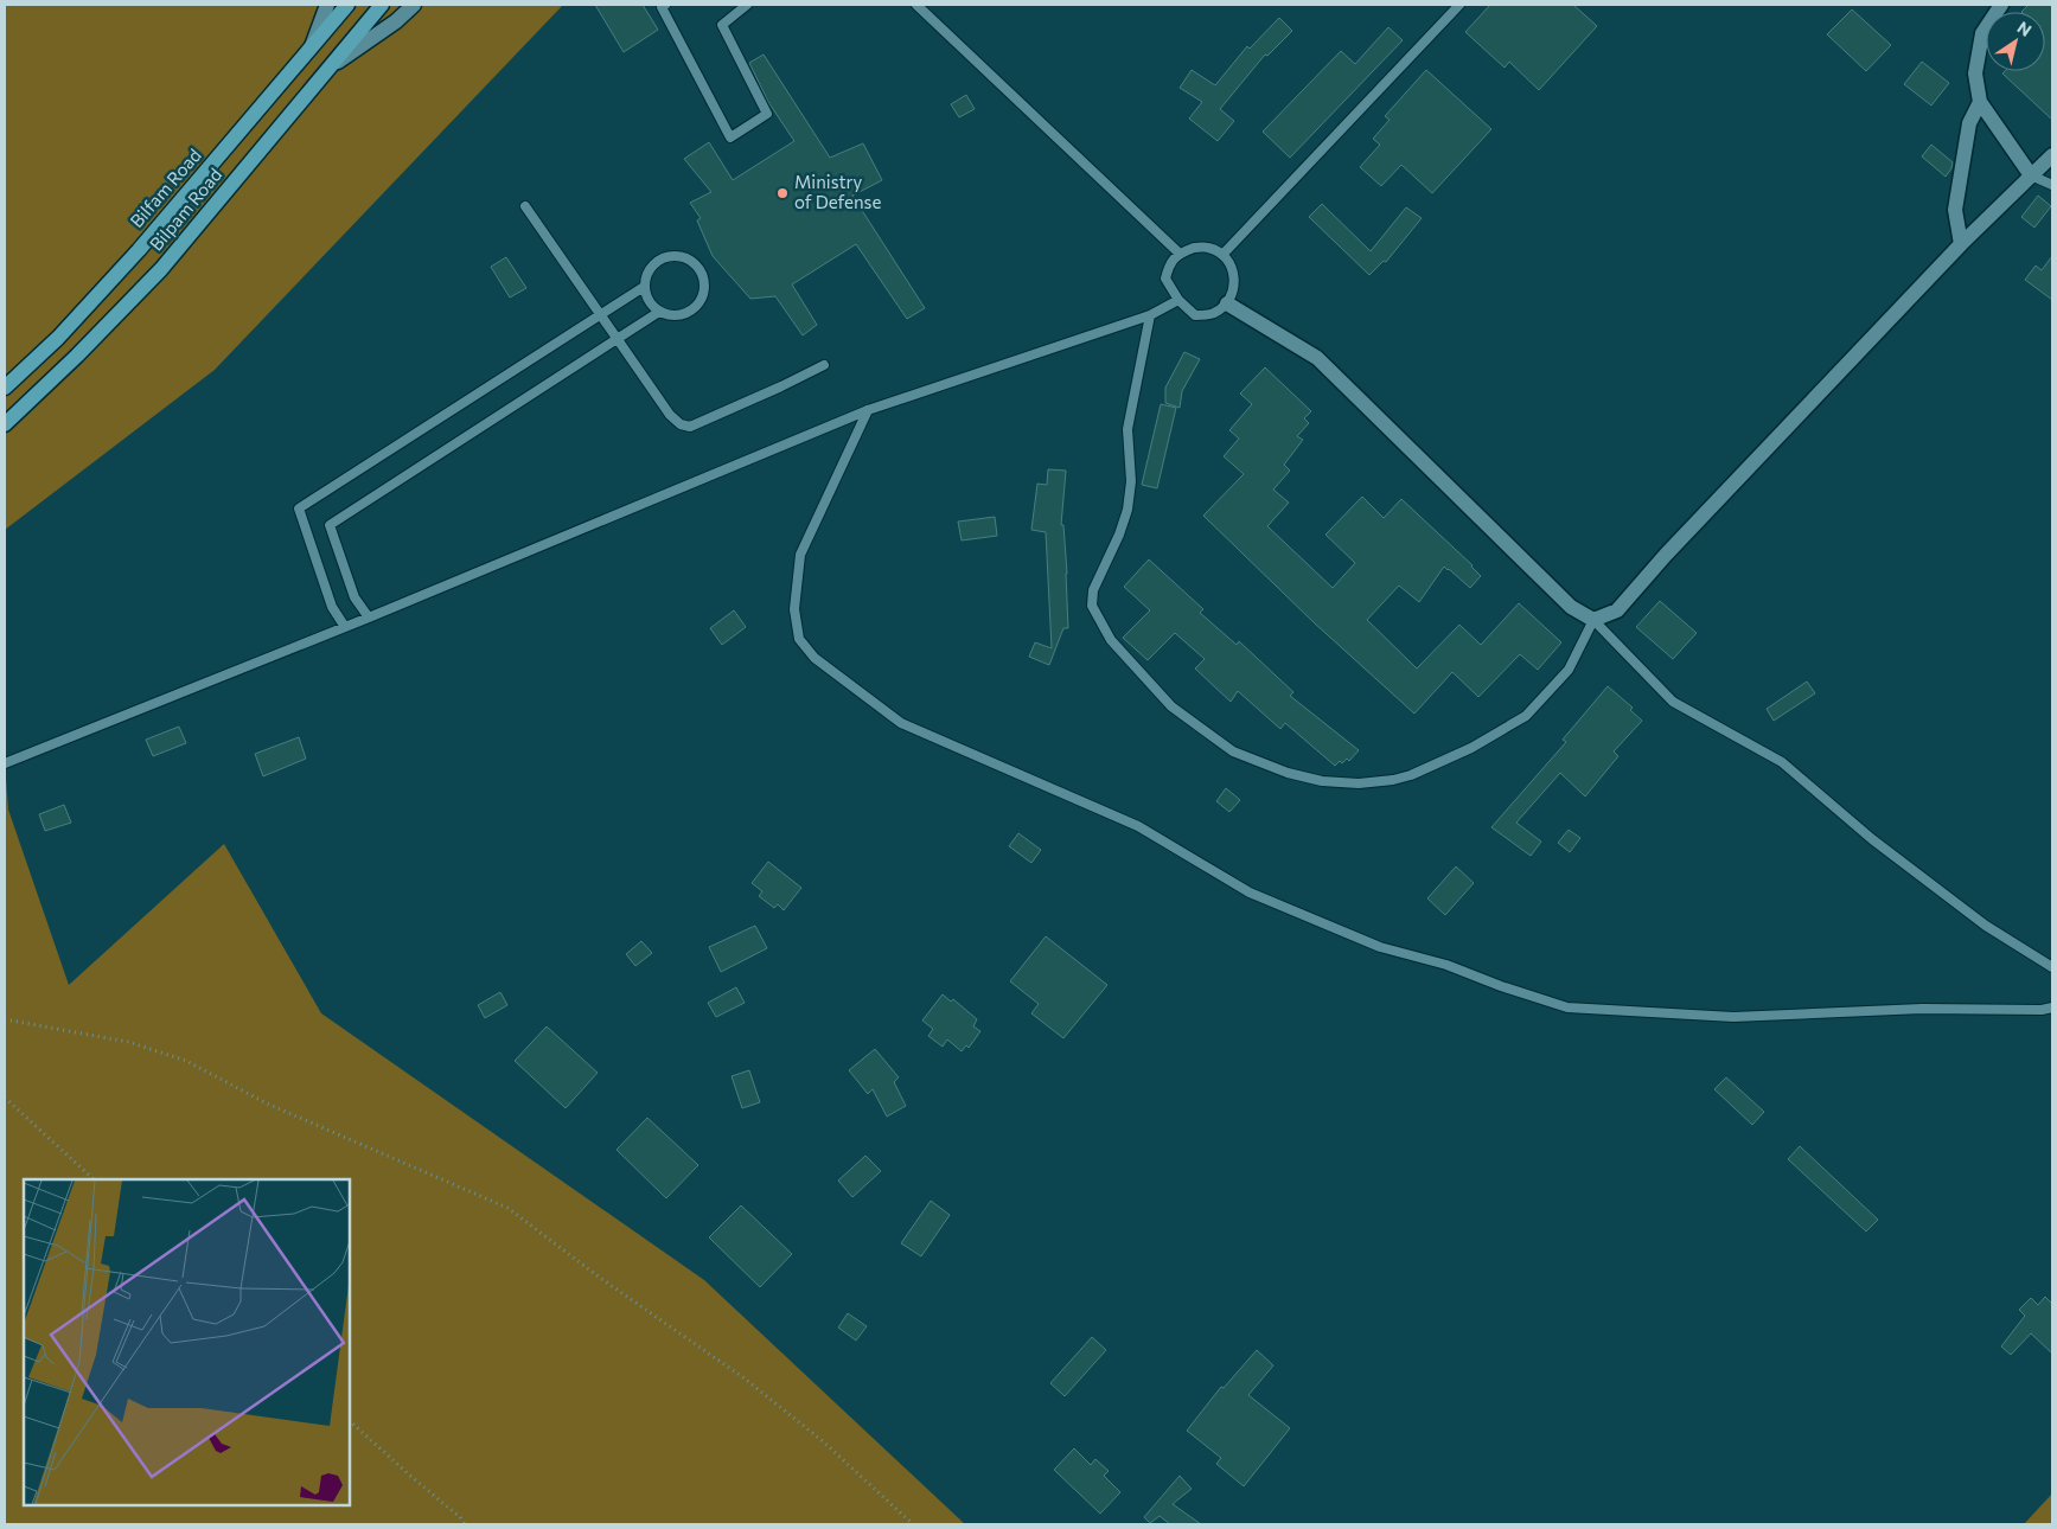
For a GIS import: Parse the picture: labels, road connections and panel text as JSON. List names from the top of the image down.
{
  "streets": {
    "main road": ["Bilfam Road", "Bilpam Road"]
  },
  "places": ["Ministry of Defense"],
  "north": "top right"
}
